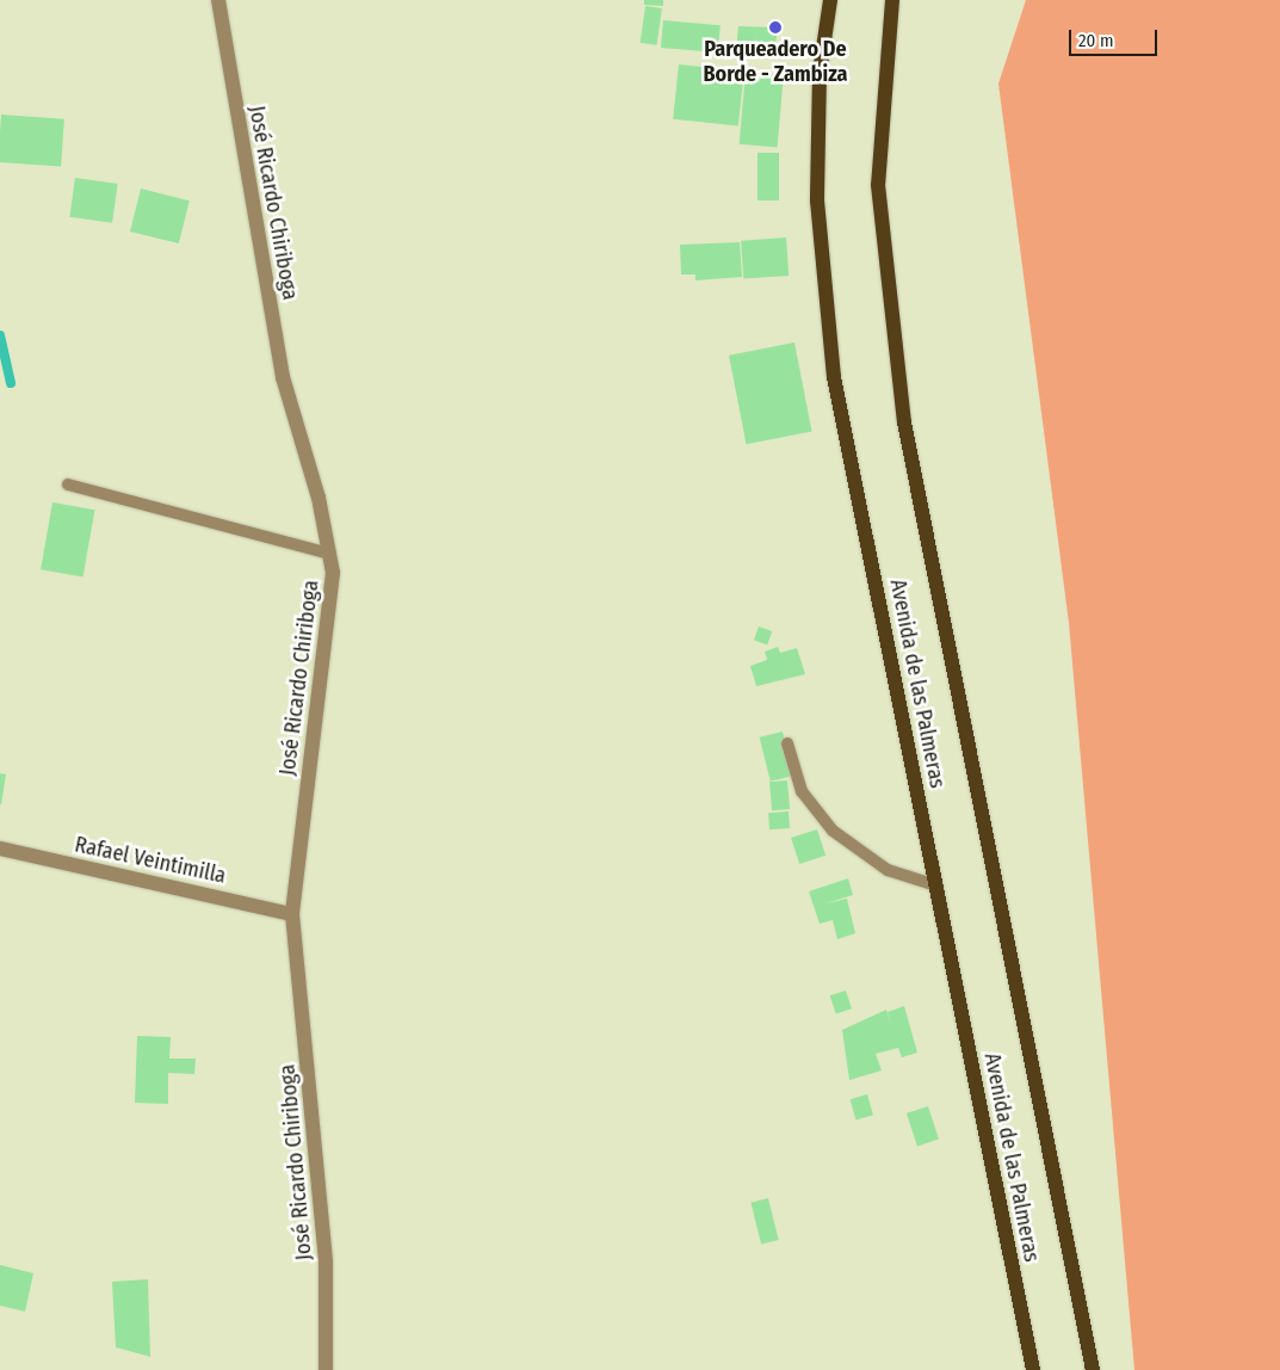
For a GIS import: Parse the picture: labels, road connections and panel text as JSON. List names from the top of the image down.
{
  "streets": {
    "main road": ["Avenida de las Palmeras"],
    "street": ["José Ricardo Chiriboga", "Rafael Veintimilla"]
  },
  "crossings": [
    ["José Ricardo Chiriboga", "Rafael Veintimilla"]
  ],
  "places": ["Parqueadero De Borde - Zambiza"],
  "scale_bar": "20 m"
}
